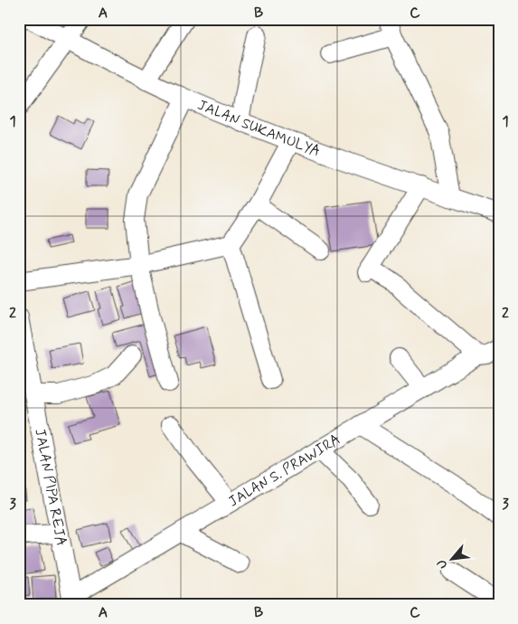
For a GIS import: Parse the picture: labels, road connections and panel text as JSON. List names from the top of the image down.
{
  "streets": {
    "street": ["JALAN SUKAMULYA", "JALAN S. PRAWIRA", "JALAN PIPA REJA"]
  },
  "crossings": [
    ["JALAN S. PRAWIRA", "JALAN PIPA REJA"]
  ],
  "north": "bottom left",
  "grid": {
    "columns": ["A", "B", "C"],
    "rows": ["1", "2", "3"]
  }
}
